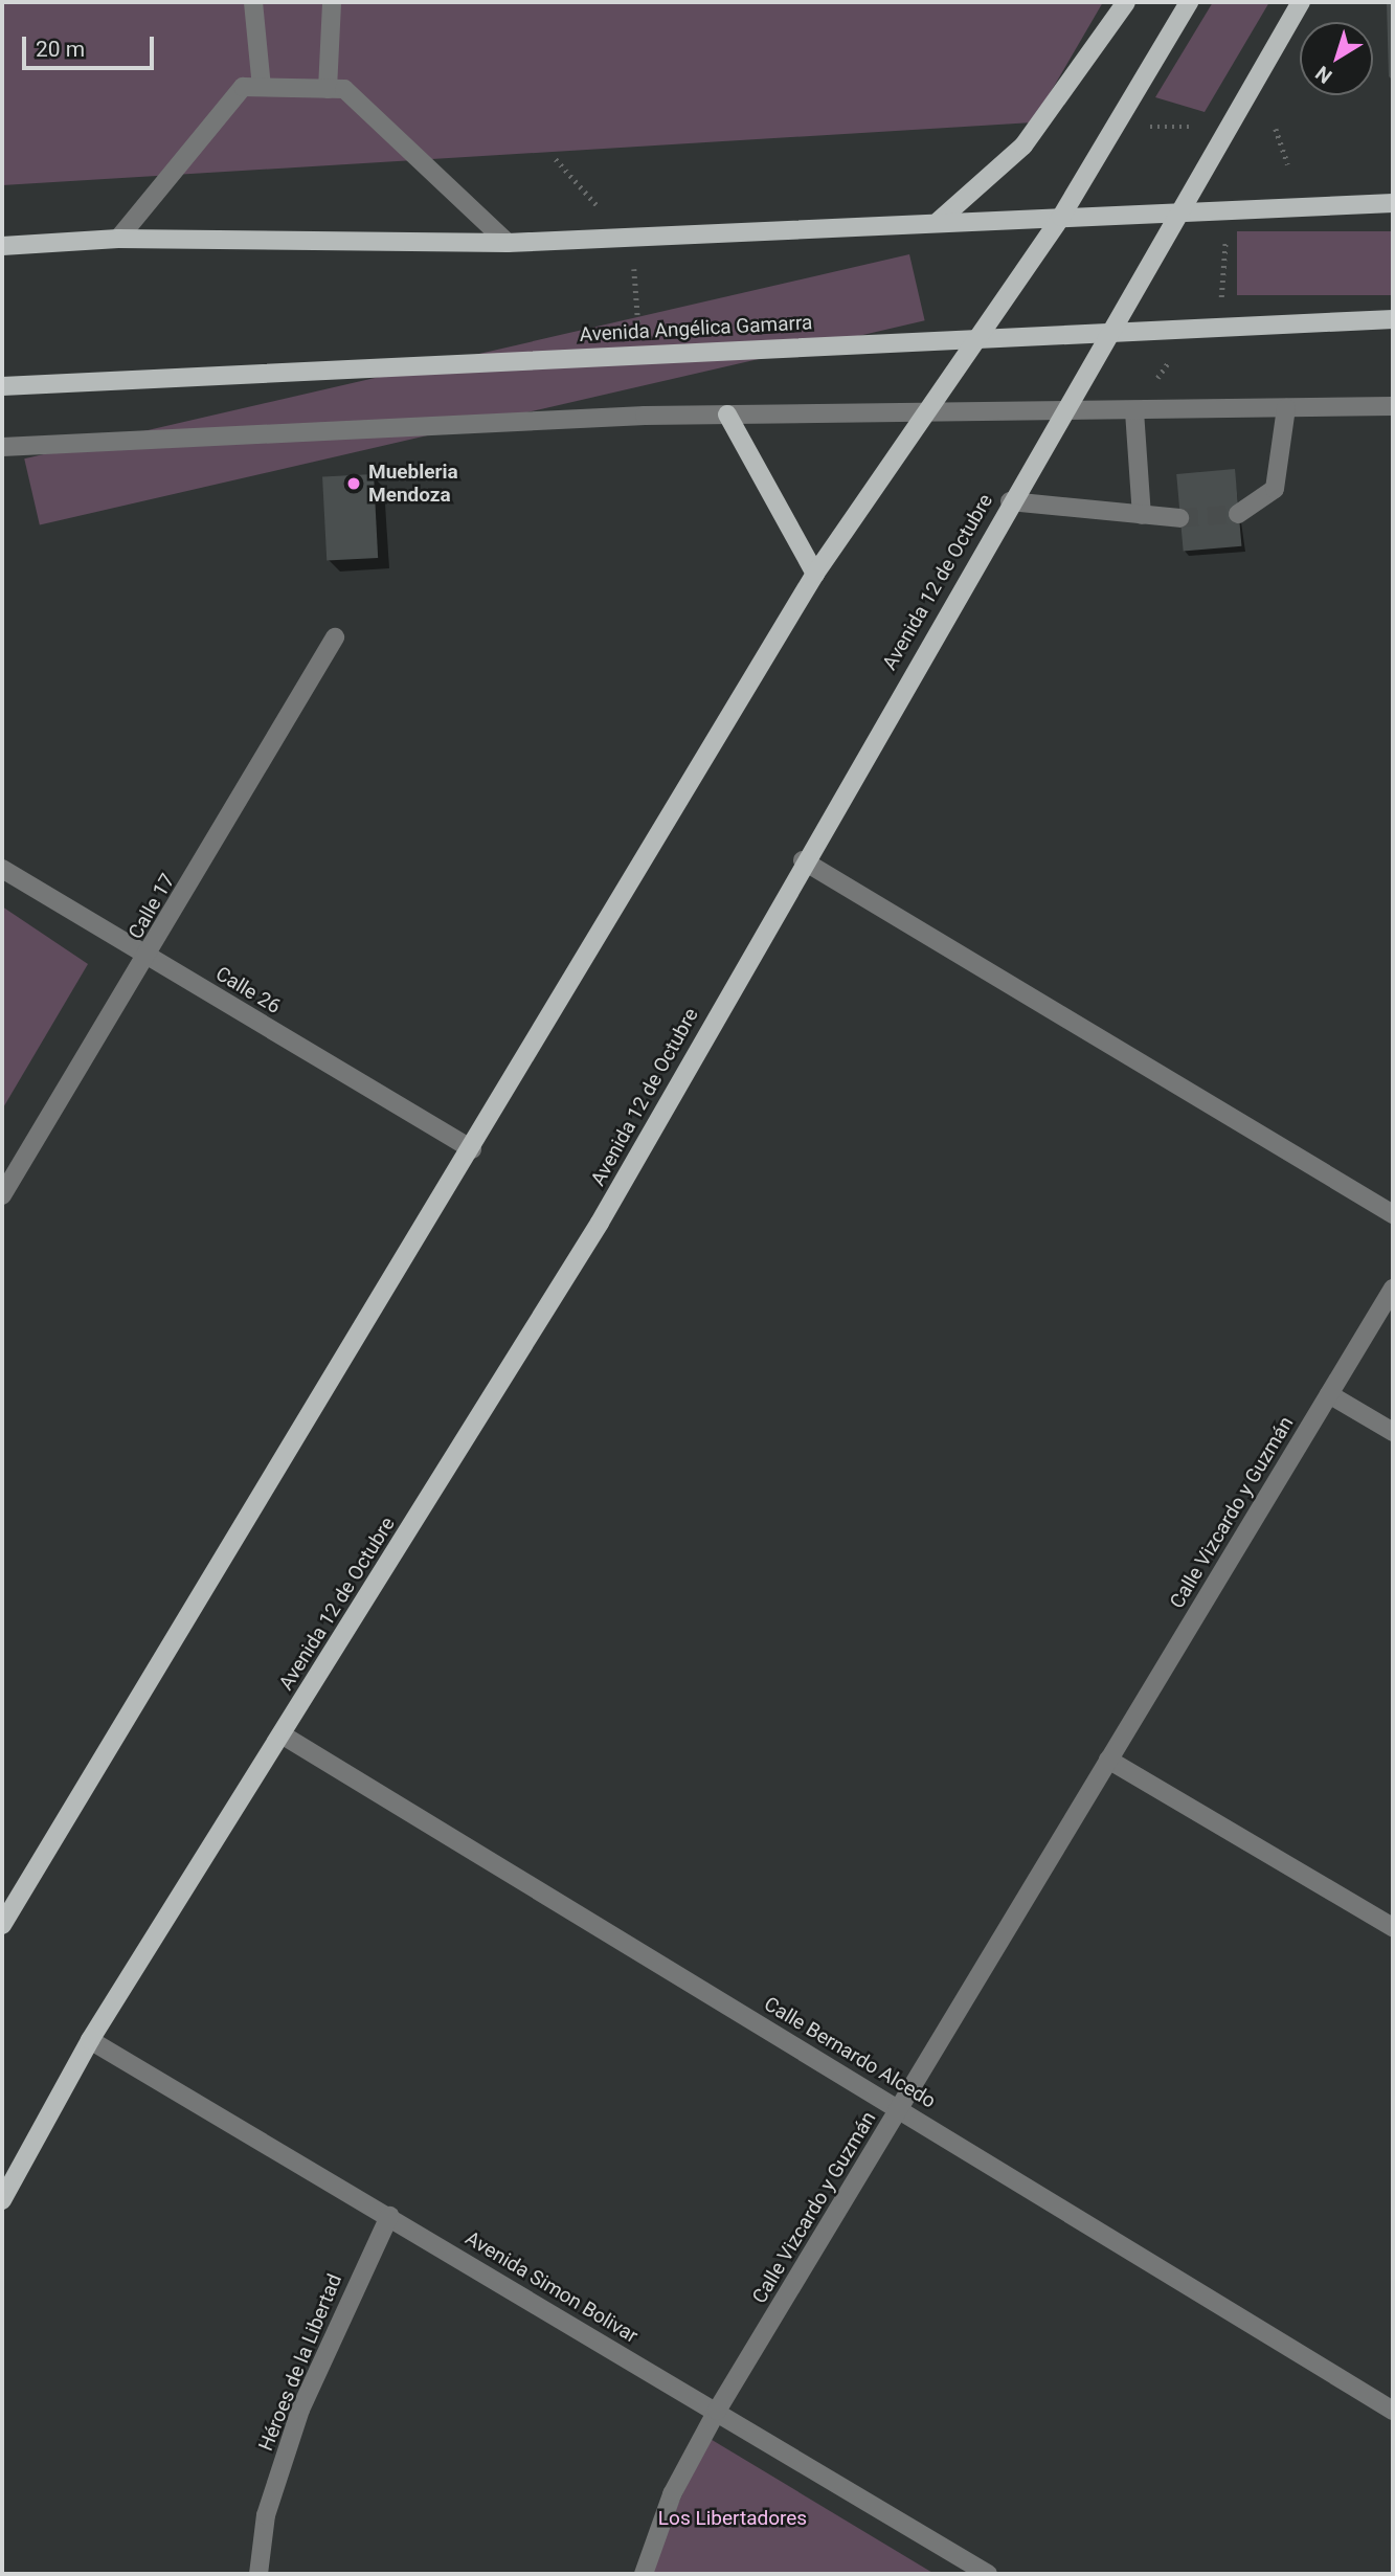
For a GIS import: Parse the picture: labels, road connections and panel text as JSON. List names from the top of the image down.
{
  "streets": {
    "main road": ["Avenida Angélica Gamarra", "Avenida 12 de Octubre"],
    "street": [
      "Calle 17",
      "Calle 26",
      "Calle Vizcardo y Guzmán",
      "Calle Bernardo Alcedo",
      "Avenida Simon Bolivar",
      "Héroes de la Libertad"
    ]
  },
  "crossings": [
    ["Avenida Angélica Gamarra", "Avenida 12 de Octubre"],
    ["Avenida 12 de Octubre", "Calle Bernardo Alcedo"],
    ["Avenida 12 de Octubre", "Avenida Simon Bolivar"],
    ["Calle 17", "Calle 26"],
    ["Calle Vizcardo y Guzmán", "Calle Bernardo Alcedo"],
    ["Calle Vizcardo y Guzmán", "Avenida Simon Bolivar"],
    ["Avenida Simon Bolivar", "Héroes de la Libertad"]
  ],
  "parks": ["Los Libertadores"],
  "places": ["Muebleria Mendoza"],
  "scale_bar": "20 m",
  "north": "bottom left"
}
